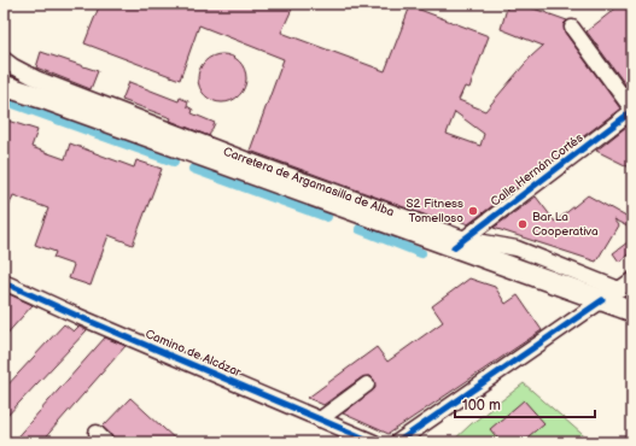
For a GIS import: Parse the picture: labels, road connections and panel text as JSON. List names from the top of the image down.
{
  "streets": {
    "highway": ["Carretera de Argamasilla de Alba"],
    "street": ["Calle Hernán Cortés", "Camino de Alcázar"]
  },
  "crossings": [
    ["Calle Hernán Cortés", "Carretera de Argamasilla de Alba"]
  ],
  "places": ["S2 Fitness Tomelloso", "Bar La Cooperativa"],
  "scale_bar": "100 m"
}
